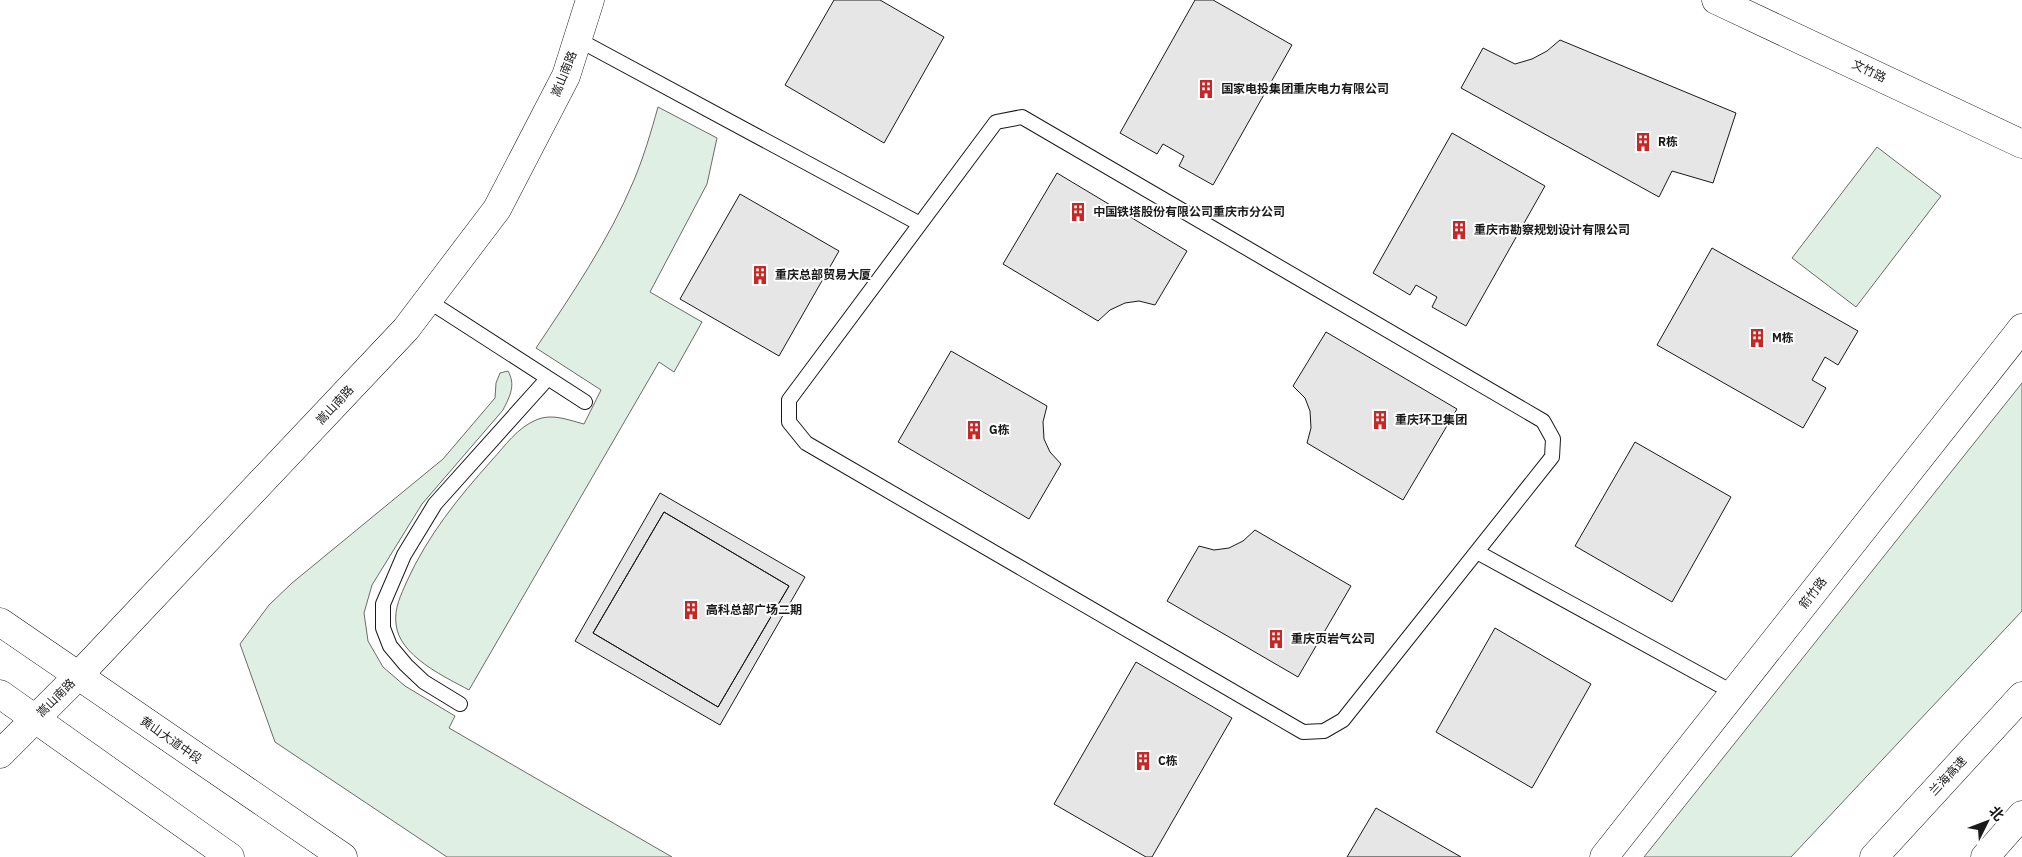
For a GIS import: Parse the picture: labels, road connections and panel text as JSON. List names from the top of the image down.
{
  "streets": {
    "main road": [
      "文竹路",
      "嵩山南路",
      "箭竹路",
      "黄山大道中段",
      "兰海高速"
    ]
  },
  "crossings": [
    ["嵩山南路", "黄山大道中段"]
  ],
  "places": {
    "building": [
      "国家电投集团重庆电力有限公司",
      "R栋",
      "中国铁塔股份有限公司重庆市分公司",
      "重庆市勘察规划设计有限公司",
      "重庆总部贸易大厦",
      "M栋",
      "重庆环卫集团",
      "G栋",
      "高科总部广场二期",
      "重庆页岩气公司",
      "C栋"
    ]
  },
  "north": "top right"
}
